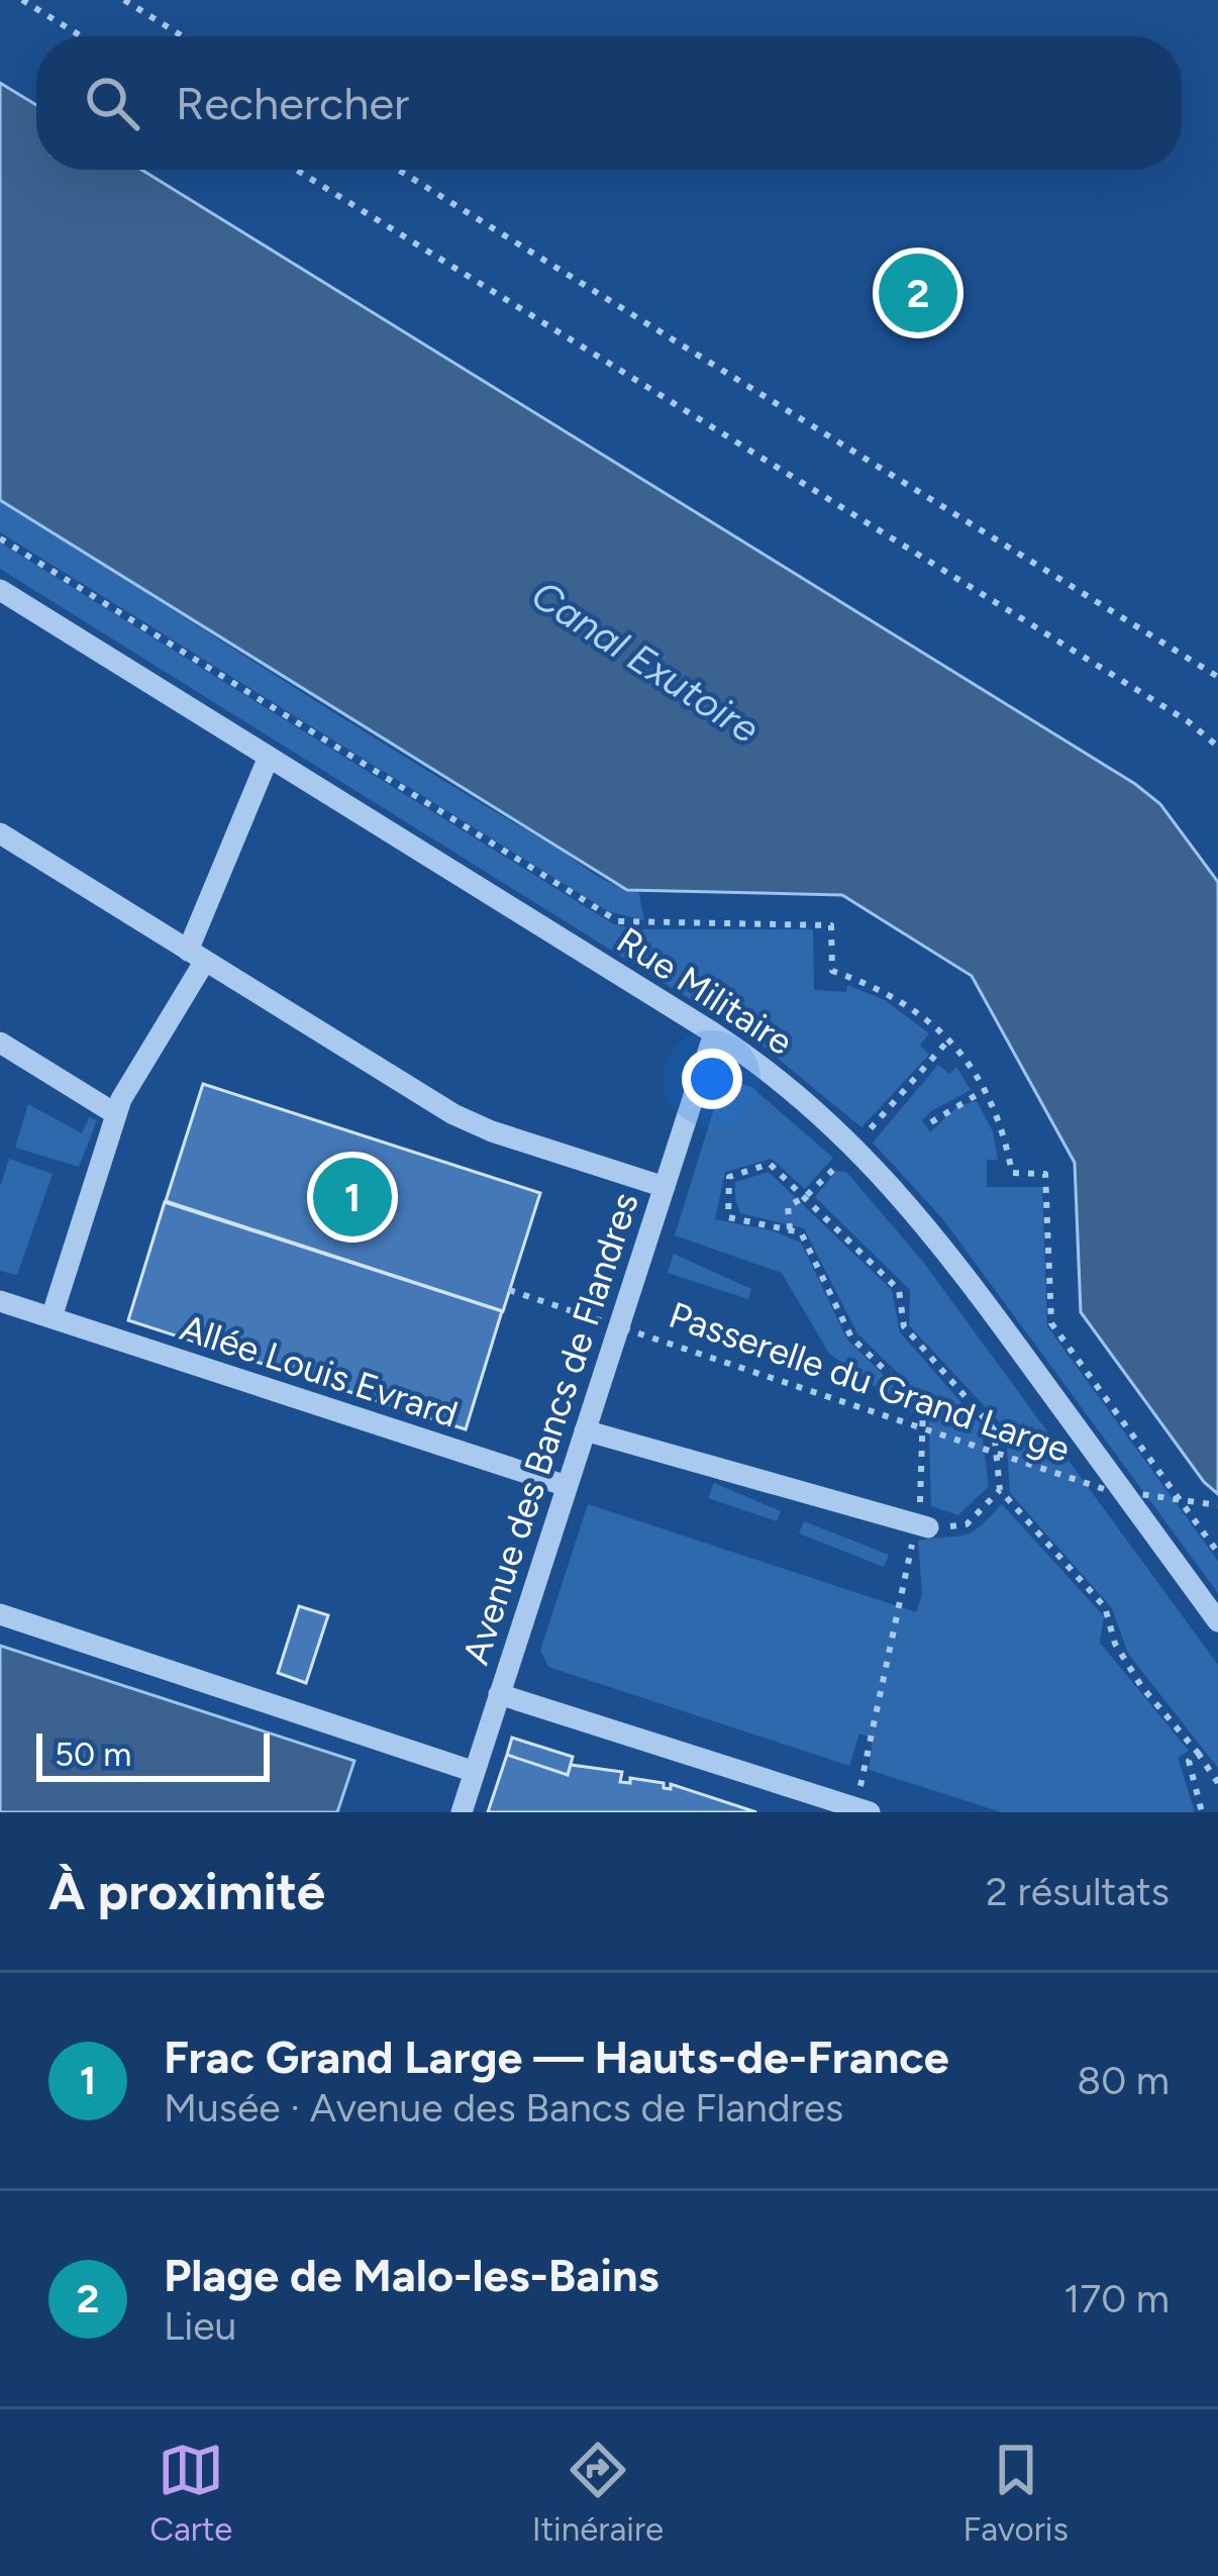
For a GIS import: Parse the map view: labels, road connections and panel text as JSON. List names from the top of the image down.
{
  "streets": {
    "street": ["Rue Militaire", "Allée Louis Evrard", "Avenue des Bancs de Flandres"],
    "path": ["Passerelle du Grand Large"]
  },
  "crossings": [
    ["Allée Louis Evrard", "Avenue des Bancs de Flandres"]
  ],
  "water": ["Canal Exutoire"],
  "scale_bar": "50 m",
  "page": {
    "search": "Rechercher",
    "pins": ["2", "1"],
    "scale": "50 m",
    "heading": ["À proximité", "2 résultats"],
    "list": [
      {
        "mark": "1",
        "name": "Frac Grand Large — Hauts-de-France",
        "note": "Musée · Avenue des Bancs de Flandres",
        "value": "80 m"
      },
      {
        "mark": "2",
        "name": "Plage de Malo-les-Bains",
        "note": "Lieu",
        "value": "170 m"
      }
    ],
    "nav": ["Carte", "Itinéraire", "Favoris"]
  }
}
